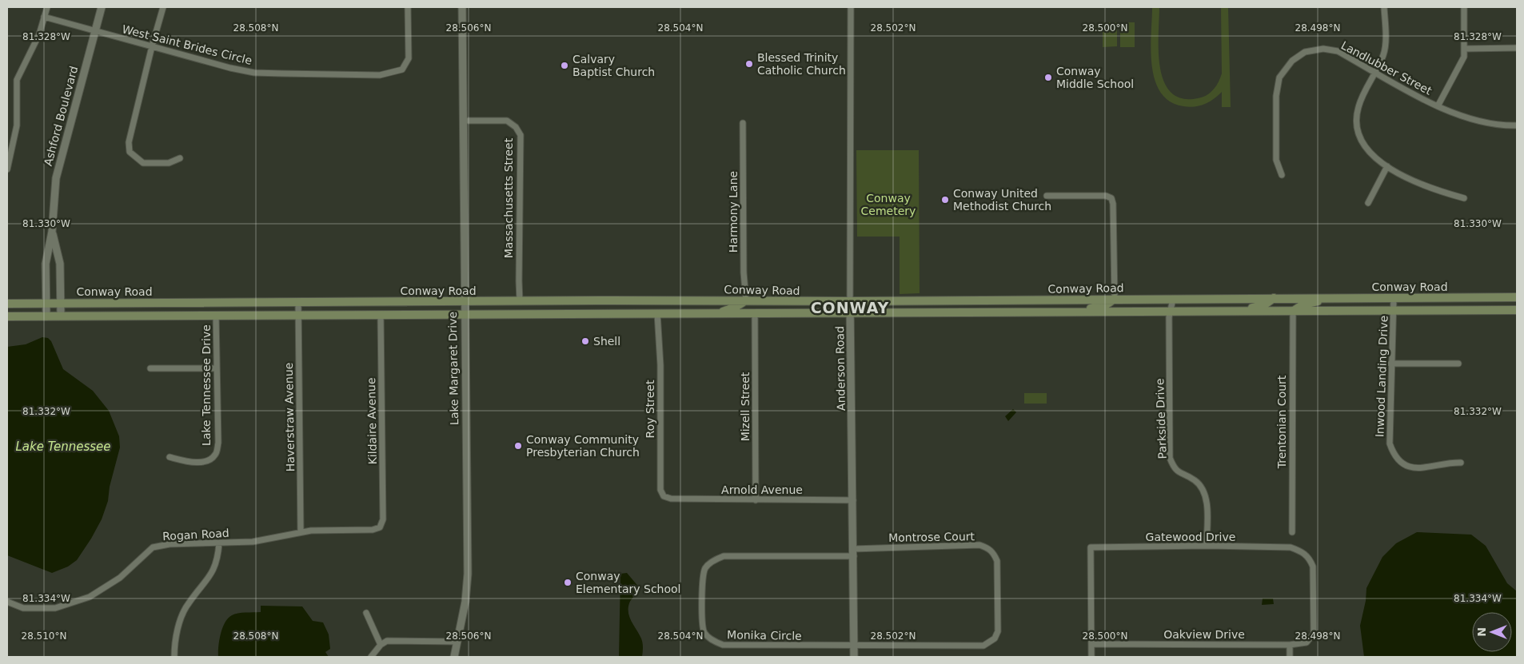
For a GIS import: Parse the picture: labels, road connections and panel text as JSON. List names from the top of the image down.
{
  "streets": {
    "main road": ["Conway Road"],
    "street": [
      "West Saint Brides Circle",
      "Landlubber Street",
      "Ashford Boulevard",
      "Massachusetts Street",
      "Harmony Lane",
      "Lake Margaret Drive",
      "Anderson Road",
      "Inwood Landing Drive",
      "Lake Tennessee Drive",
      "Mizell Street",
      "Roy Street",
      "Haverstraw Avenue",
      "Parkside Drive",
      "Kildaire Avenue",
      "Trentonian Court",
      "Arnold Avenue",
      "Rogan Road",
      "Montrose Court",
      "Gatewood Drive",
      "Oakview Drive",
      "Monika Circle"
    ]
  },
  "crossings": [
    ["West Saint Brides Circle", "Ashford Boulevard"],
    ["Ashford Boulevard", "Conway Road"],
    ["Massachusetts Street", "Conway Road"],
    ["Massachusetts Street", "Lake Margaret Drive"],
    ["Harmony Lane", "Conway Road"],
    ["Conway Road", "Lake Margaret Drive"],
    ["Conway Road", "Anderson Road"],
    ["Conway Road", "Inwood Landing Drive"],
    ["Conway Road", "Lake Tennessee Drive"],
    ["Conway Road", "Mizell Street"],
    ["Conway Road", "Roy Street"],
    ["Conway Road", "Haverstraw Avenue"],
    ["Conway Road", "Parkside Drive"],
    ["Conway Road", "Kildaire Avenue"],
    ["Conway Road", "Trentonian Court"],
    ["Anderson Road", "Arnold Avenue"],
    ["Anderson Road", "Montrose Court"],
    ["Anderson Road", "Monika Circle"],
    ["Mizell Street", "Arnold Avenue"],
    ["Roy Street", "Arnold Avenue"],
    ["Haverstraw Avenue", "Rogan Road"],
    ["Parkside Drive", "Gatewood Drive"],
    ["Kildaire Avenue", "Rogan Road"],
    ["Montrose Court", "Monika Circle"],
    ["Gatewood Drive", "Oakview Drive"]
  ],
  "districts": ["CONWAY"],
  "water": ["Lake Tennessee"],
  "parks": ["Conway Cemetery"],
  "places": [
    "Blessed Trinity Catholic Church",
    "Calvary Baptist Church",
    "Conway Middle School",
    "Conway United Methodist Church",
    "Shell",
    "Conway Community Presbyterian Church",
    "Conway Elementary School"
  ],
  "north": "left",
  "coordinates": [
    "28.508°N",
    "28.506°N",
    "28.504°N",
    "28.502°N",
    "28.500°N",
    "28.498°N",
    "81.328°W",
    "81.330°W",
    "81.332°W",
    "81.334°W",
    "28.510°N"
  ]
}
